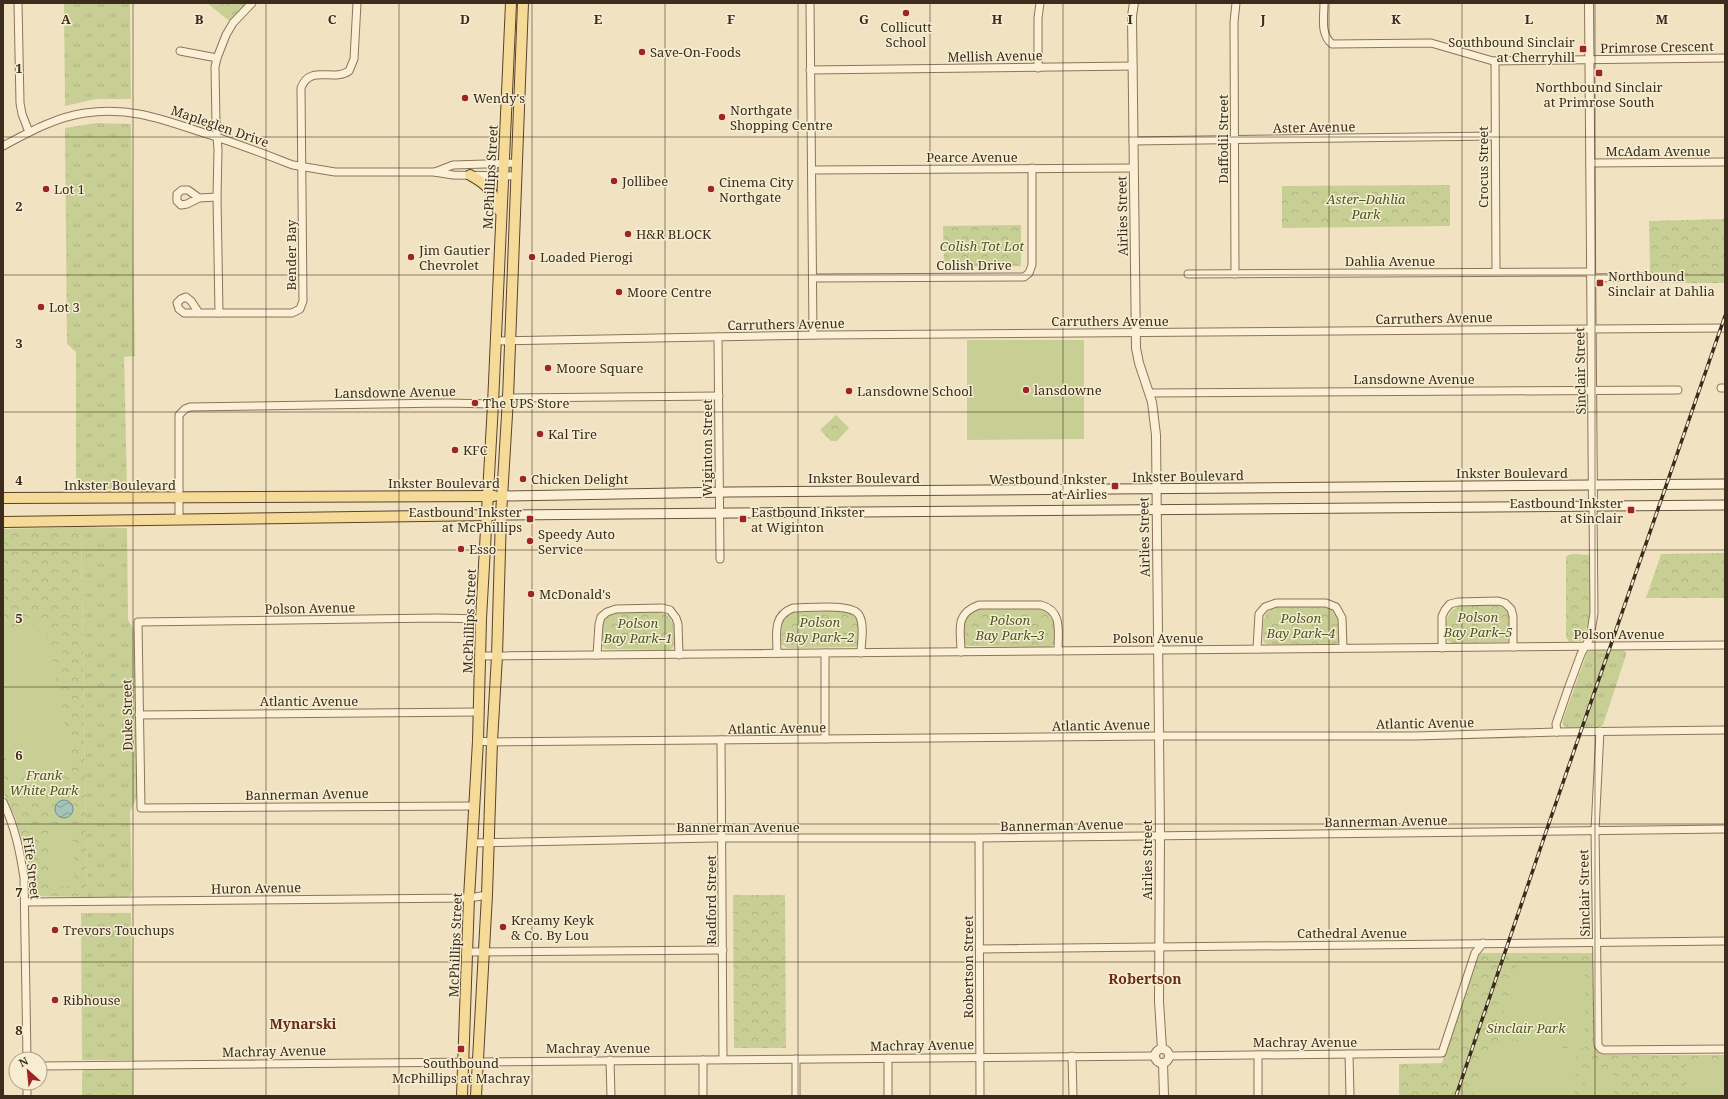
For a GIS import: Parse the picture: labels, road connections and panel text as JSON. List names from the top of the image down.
{
  "streets": {
    "main road": ["McPhillips Street", "Inkster Boulevard"],
    "street": [
      "Primrose Crescent",
      "Mellish Avenue",
      "Mapleglen Drive",
      "Aster Avenue",
      "Daffodil Street",
      "McAdam Avenue",
      "Pearce Avenue",
      "Crocus Street",
      "Airlies Street",
      "Bender Bay",
      "Dahlia Avenue",
      "Colish Drive",
      "Carruthers Avenue",
      "Sinclair Street",
      "Lansdowne Avenue",
      "Wiginton Street",
      "Polson Avenue",
      "Atlantic Avenue",
      "Duke Street",
      "Bannerman Avenue",
      "Fife Street",
      "Huron Avenue",
      "Radford Street",
      "Cathedral Avenue",
      "Robertson Street",
      "Machray Avenue"
    ]
  },
  "crossings": [
    ["Primrose Crescent", "Crocus Street"],
    ["Primrose Crescent", "Sinclair Street"],
    ["Mellish Avenue", "Airlies Street"],
    ["Mapleglen Drive", "McPhillips Street"],
    ["Mapleglen Drive", "Bender Bay"],
    ["Aster Avenue", "Daffodil Street"],
    ["Aster Avenue", "Crocus Street"],
    ["Aster Avenue", "Airlies Street"],
    ["Daffodil Street", "Dahlia Avenue"],
    ["McAdam Avenue", "Sinclair Street"],
    ["Pearce Avenue", "Airlies Street"],
    ["Pearce Avenue", "Colish Drive"],
    ["Crocus Street", "Dahlia Avenue"],
    ["McPhillips Street", "Carruthers Avenue"],
    ["McPhillips Street", "Lansdowne Avenue"],
    ["McPhillips Street", "Inkster Boulevard"],
    ["McPhillips Street", "Polson Avenue"],
    ["McPhillips Street", "Atlantic Avenue"],
    ["McPhillips Street", "Bannerman Avenue"],
    ["McPhillips Street", "Huron Avenue"],
    ["McPhillips Street", "Machray Avenue"],
    ["Airlies Street", "Carruthers Avenue"],
    ["Airlies Street", "Lansdowne Avenue"],
    ["Airlies Street", "Inkster Boulevard"],
    ["Airlies Street", "Polson Avenue"],
    ["Airlies Street", "Atlantic Avenue"],
    ["Airlies Street", "Bannerman Avenue"],
    ["Airlies Street", "Cathedral Avenue"],
    ["Airlies Street", "Machray Avenue"],
    ["Dahlia Avenue", "Sinclair Street"],
    ["Carruthers Avenue", "Sinclair Street"],
    ["Carruthers Avenue", "Wiginton Street"],
    ["Sinclair Street", "Lansdowne Avenue"],
    ["Sinclair Street", "Inkster Boulevard"],
    ["Sinclair Street", "Polson Avenue"],
    ["Sinclair Street", "Atlantic Avenue"],
    ["Sinclair Street", "Bannerman Avenue"],
    ["Sinclair Street", "Cathedral Avenue"],
    ["Lansdowne Avenue", "Wiginton Street"],
    ["Lansdowne Avenue", "Inkster Boulevard"],
    ["Wiginton Street", "Inkster Boulevard"],
    ["Polson Avenue", "Duke Street"],
    ["Atlantic Avenue", "Duke Street"],
    ["Atlantic Avenue", "Radford Street"],
    ["Duke Street", "Bannerman Avenue"],
    ["Bannerman Avenue", "Radford Street"],
    ["Bannerman Avenue", "Robertson Street"],
    ["Fife Street", "Huron Avenue"],
    ["Radford Street", "Machray Avenue"],
    ["Cathedral Avenue", "Robertson Street"],
    ["Cathedral Avenue", "Machray Avenue"],
    ["Robertson Street", "Machray Avenue"]
  ],
  "districts": ["Robertson", "Mynarski"],
  "parks": [
    "Aster–Dahlia Park",
    "Colish Tot Lot",
    "Polson Bay Park–5",
    "Polson Bay Park–4",
    "Polson Bay Park–3",
    "Polson Bay Park–2",
    "Polson Bay Park–1",
    "Frank White Park",
    "Sinclair Park"
  ],
  "places": {
    "other": [
      "Collicutt School",
      "Save-On-Foods",
      "Wendy's",
      "Northgate Shopping Centre",
      "Jollibee",
      "Lot 1",
      "Cinema City Northgate",
      "H&R BLOCK",
      "Jim Gautier Chevrolet",
      "Loaded Pierogi",
      "Moore Centre",
      "Lot 3",
      "Moore Square",
      "lansdowne",
      "Lansdowne School",
      "The UPS Store",
      "Kal Tire",
      "KFC",
      "Chicken Delight",
      "Speedy Auto Service",
      "Esso",
      "McDonald's",
      "Kreamy Keyk & Co. By Lou",
      "Trevors Touchups",
      "Ribhouse"
    ],
    "transit": [
      "Southbound Sinclair at Cherryhill",
      "Northbound Sinclair at Primrose South",
      "Northbound Sinclair at Dahlia",
      "Westbound Inkster at Airlies",
      "Eastbound Inkster at Sinclair",
      "Eastbound Inkster at McPhillips",
      "Eastbound Inkster at Wiginton",
      "Southbound McPhillips at Machray"
    ]
  },
  "north": "top left",
  "grid": {
    "columns": [
      "A",
      "B",
      "C",
      "D",
      "E",
      "F",
      "G",
      "H",
      "I",
      "J",
      "K",
      "L",
      "M"
    ],
    "rows": [
      "1",
      "2",
      "3",
      "4",
      "5",
      "6",
      "7",
      "8"
    ]
  }
}
